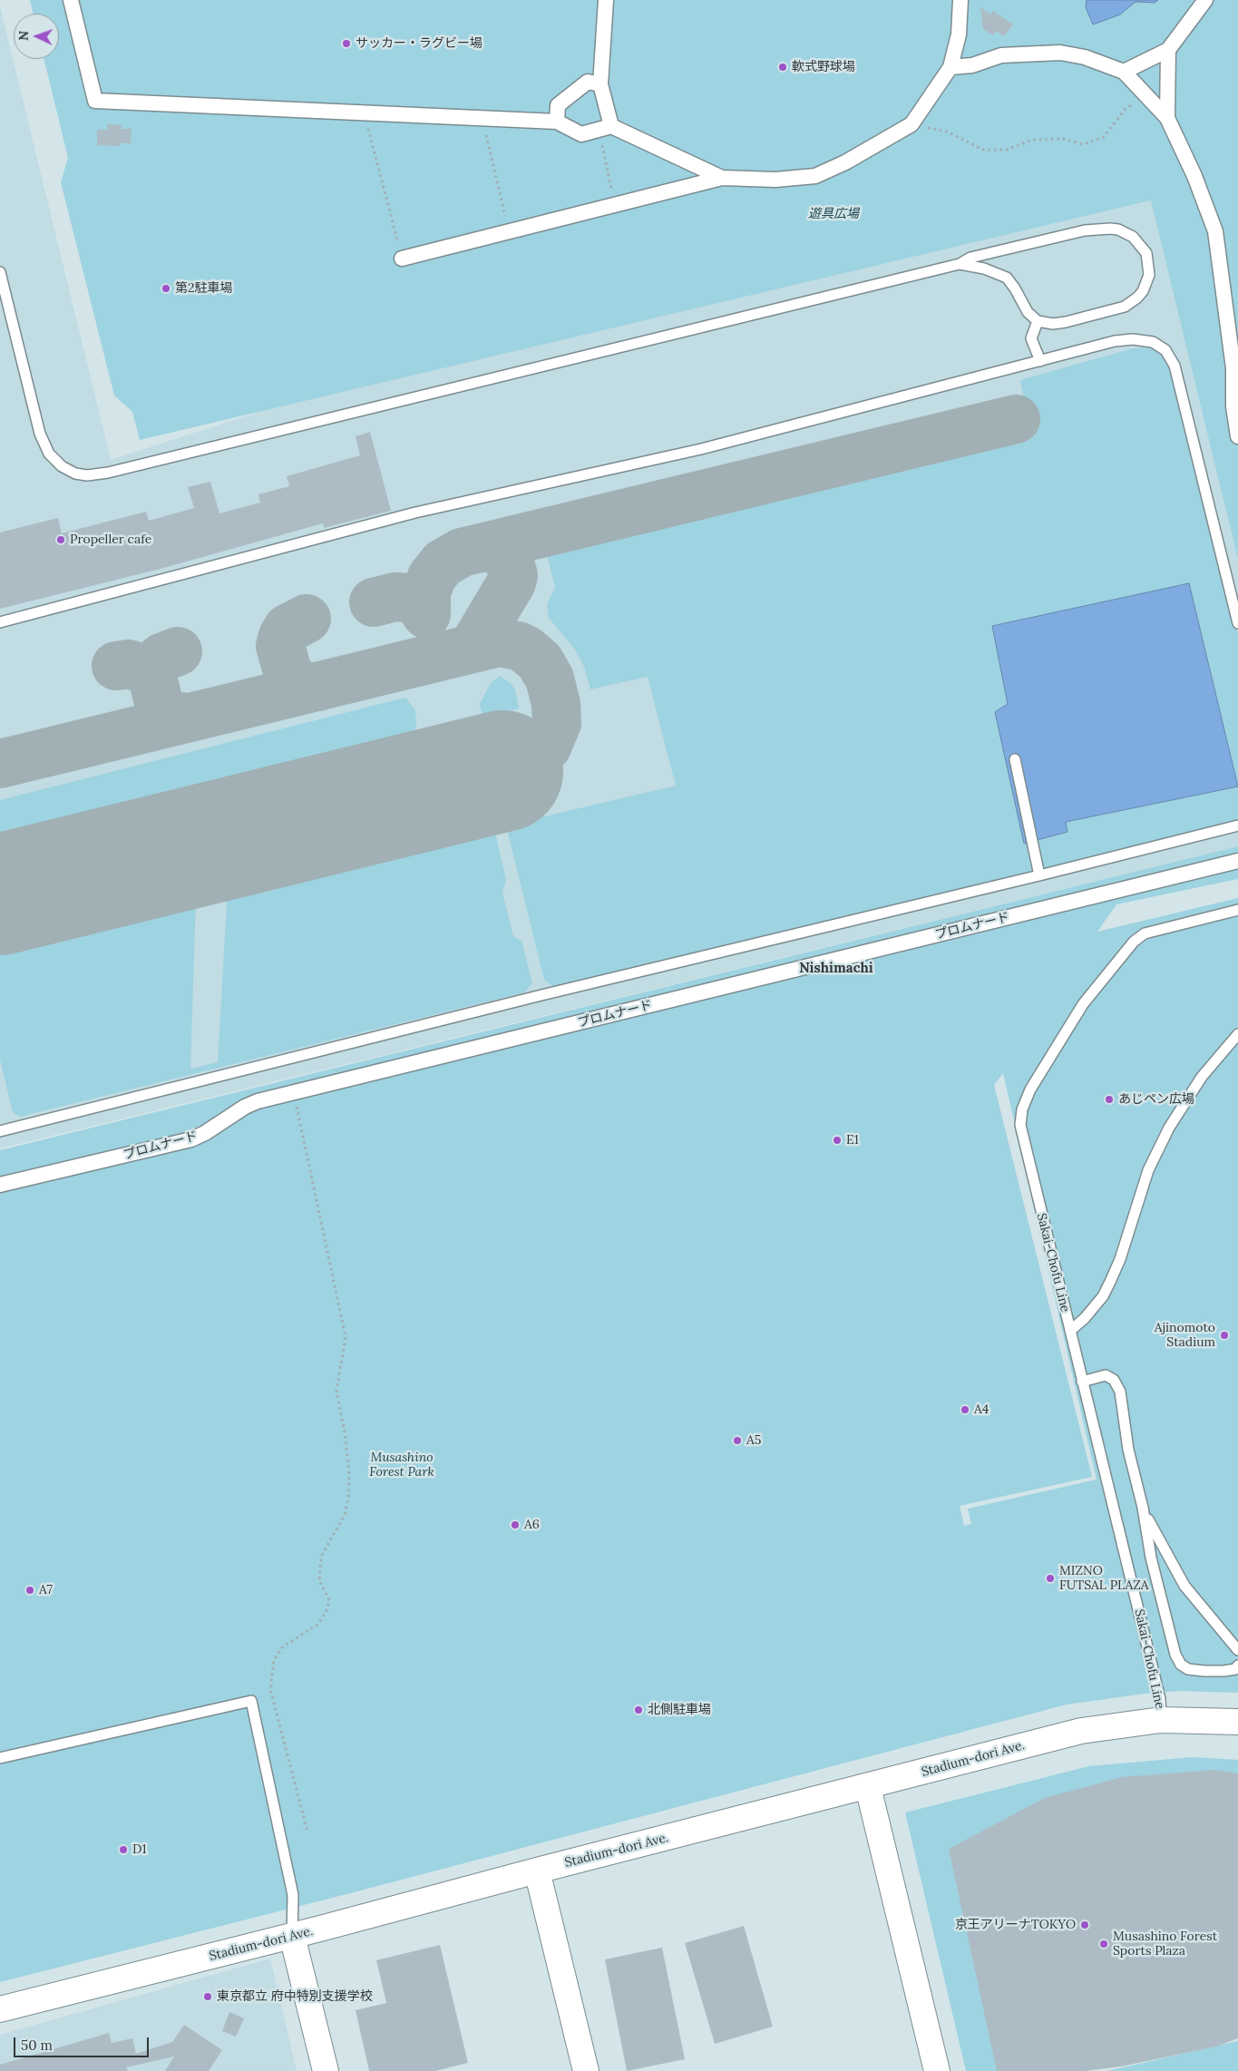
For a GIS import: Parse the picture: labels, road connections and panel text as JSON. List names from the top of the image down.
{
  "streets": {
    "street": ["プロムナード", "Stadium-dori Ave."],
    "lane": ["Sakai-Chofu Line"]
  },
  "crossings": [
    ["Sakai-Chofu Line", "Stadium-dori Ave."]
  ],
  "districts": ["Nishimachi"],
  "parks": ["遊具広場", "Musashino Forest Park"],
  "places": [
    "サッカー・ラグビー場",
    "軟式野球場",
    "第2駐車場",
    "Propeller cafe",
    "あじペン広場",
    "E1",
    "Ajinomoto Stadium",
    "A4",
    "A5",
    "A6",
    "MIZNO FUTSAL PLAZA",
    "A7",
    "北側駐車場",
    "D1",
    "京王アリーナTOKYO",
    "Musashino Forest Sports Plaza",
    "東京都立 府中特別支援学校"
  ],
  "scale_bar": "50 m",
  "north": "left"
}
